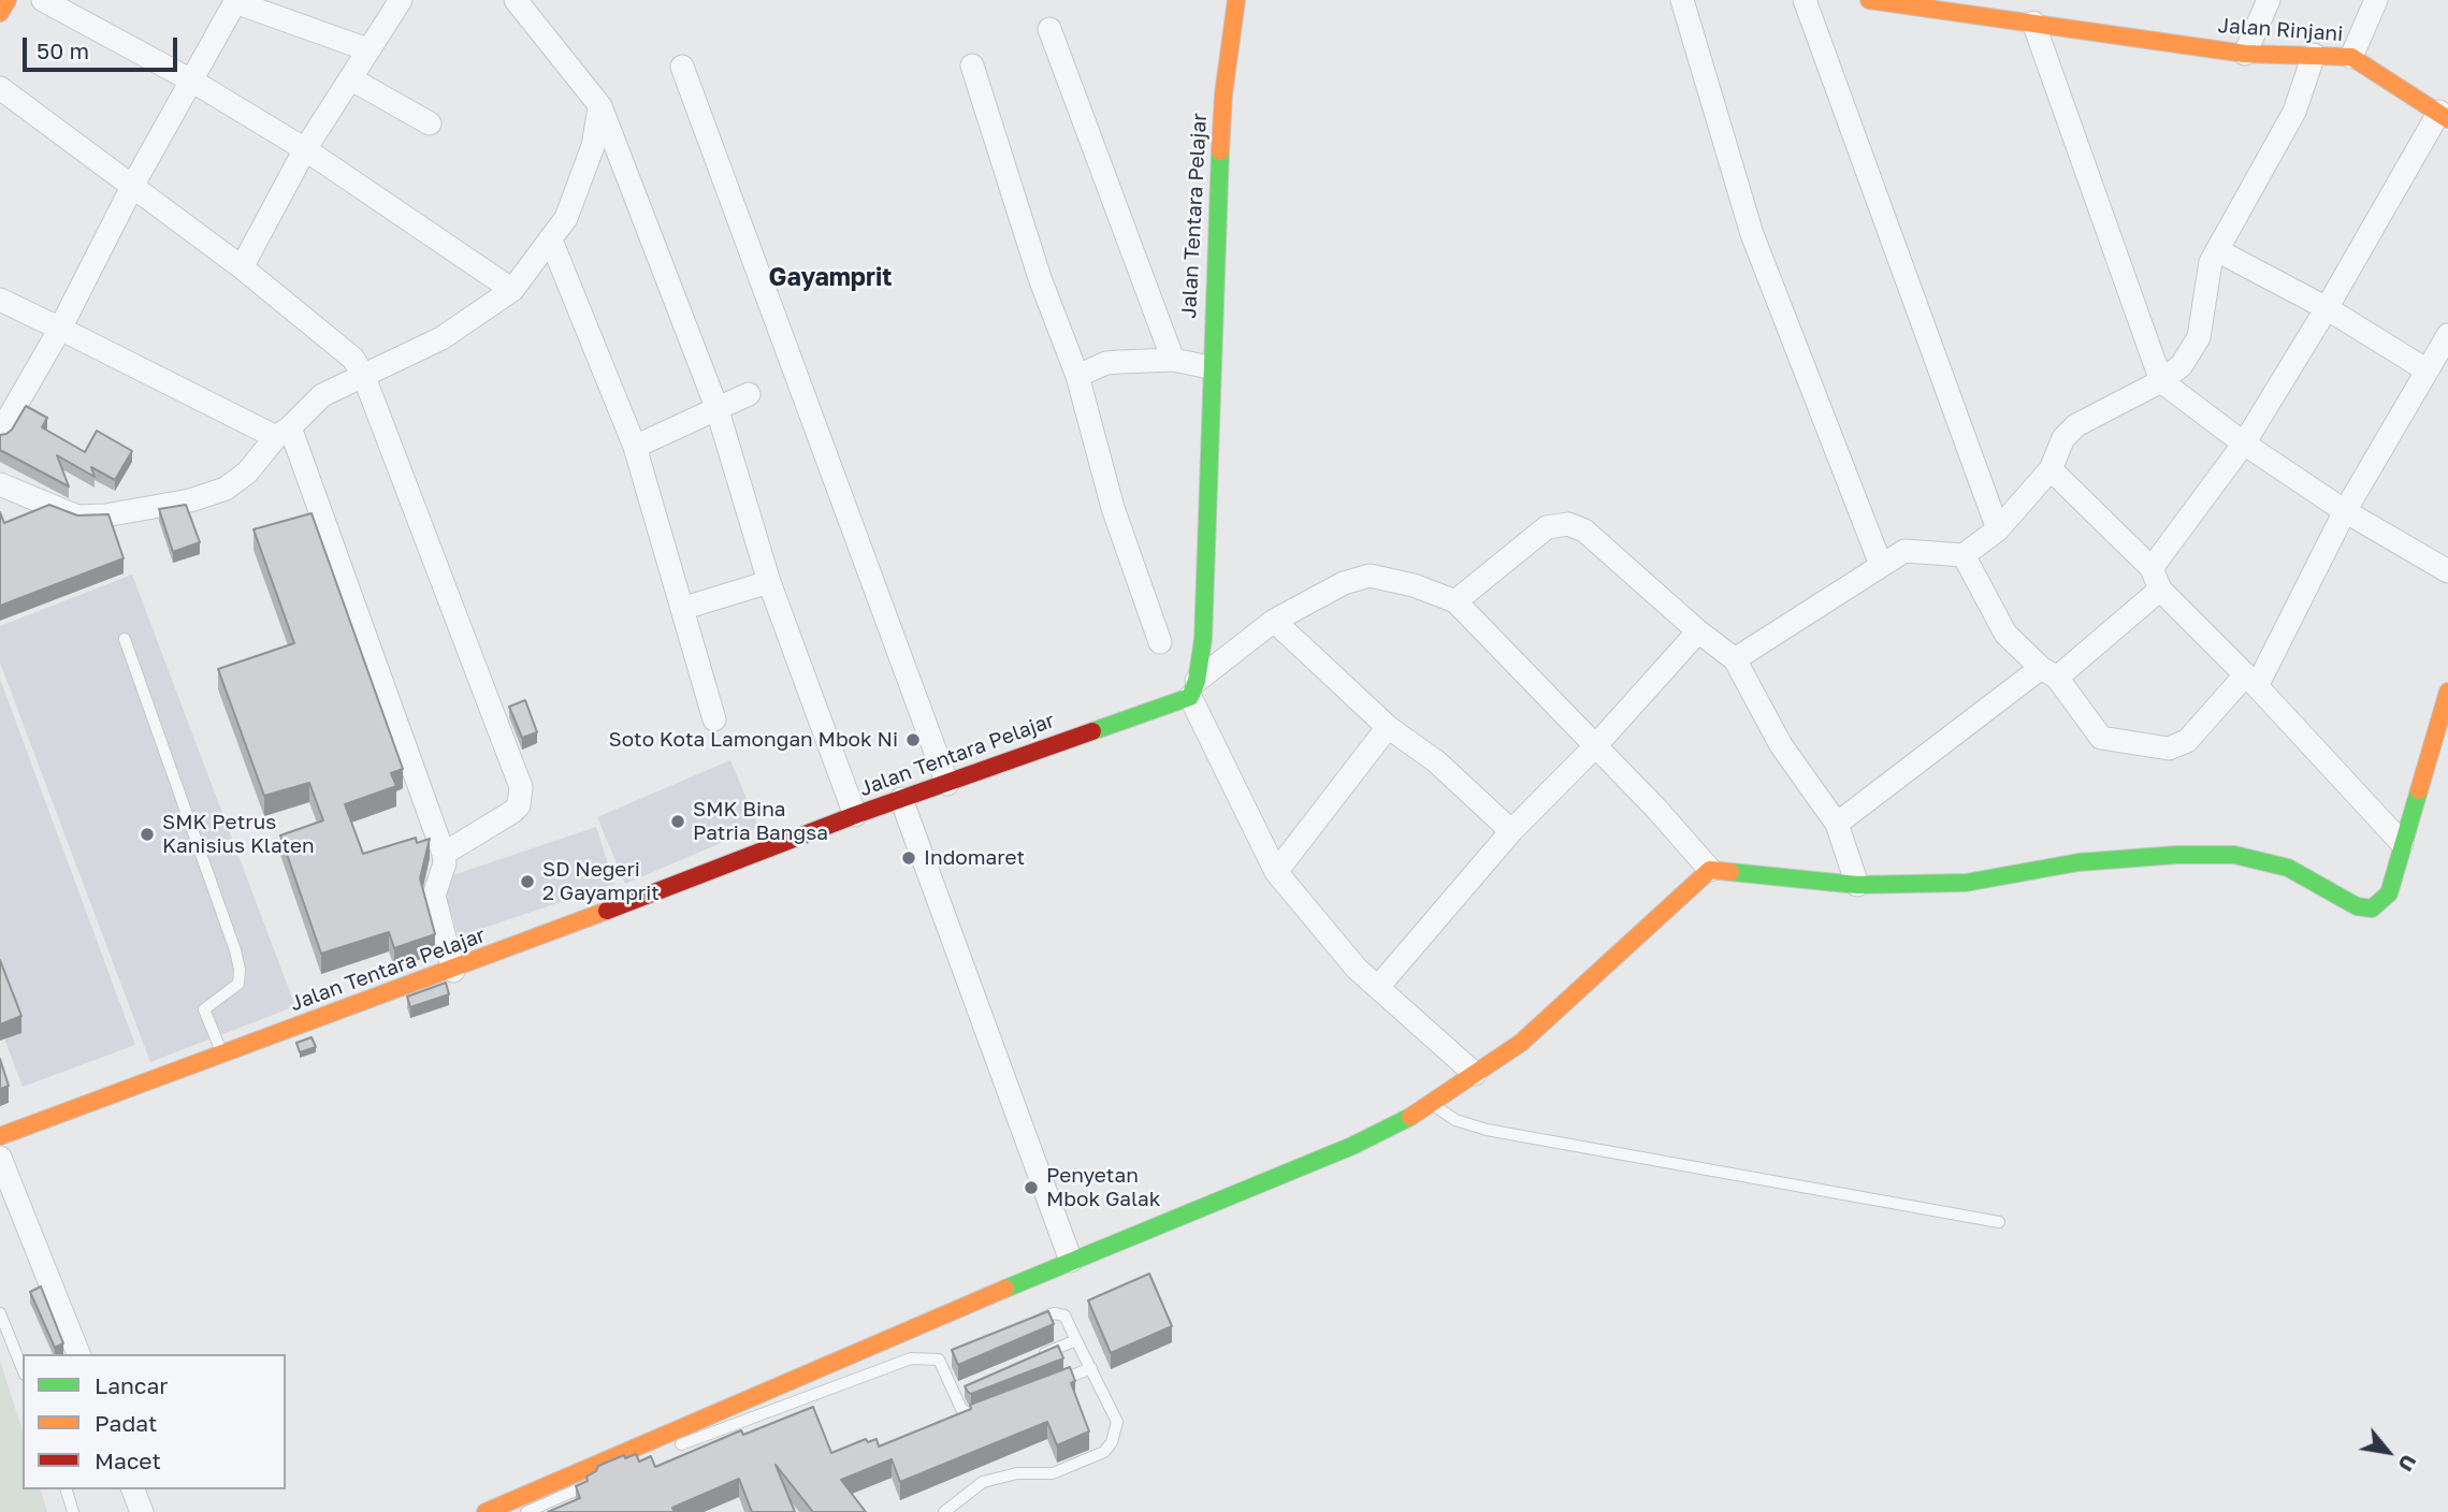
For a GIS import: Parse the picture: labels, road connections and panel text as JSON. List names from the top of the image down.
{
  "streets": {
    "main road": ["Jalan Rinjani", "Jalan Tentara Pelajar"]
  },
  "districts": ["Gayamprit"],
  "places": [
    "Soto Kota Lamongan Mbok Ni",
    "SMK Bina Patria Bangsa",
    "SMK Petrus Kanisius Klaten",
    "Indomaret",
    "SD Negeri 2 Gayamprit",
    "Penyetan Mbok Galak"
  ],
  "legend": ["Lancar", "Padat", "Macet"],
  "scale_bar": "50 m",
  "north": "bottom right"
}
